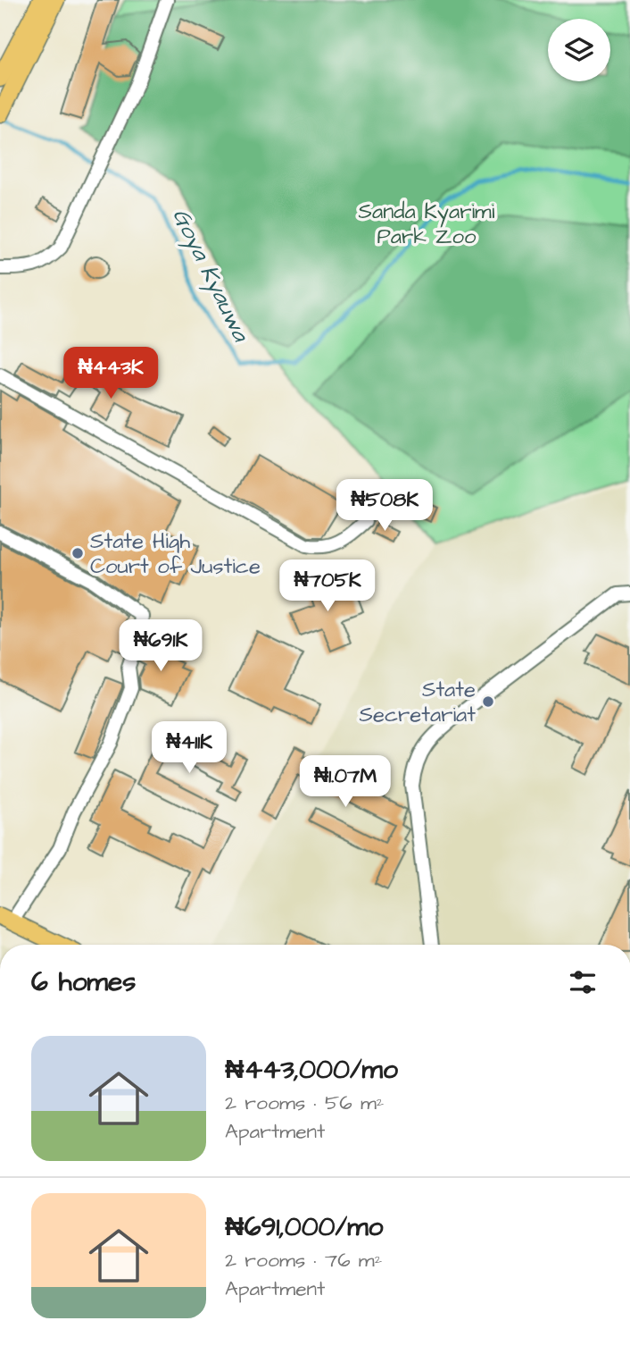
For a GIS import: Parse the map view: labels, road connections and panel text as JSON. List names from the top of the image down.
{
  "water": ["Goya Kyauwa"],
  "parks": ["Sanda Kyarimi Park Zoo"],
  "places": ["State High Court of Justice", "State Secretariat"],
  "page": {
    "price": [
      "₦443K",
      "₦508K",
      "₦705K",
      "₦691K",
      "₦411K",
      "₦1.07M"
    ],
    "heading": "6 homes",
    "list": [
      {
        "name": "₦443,000/mo",
        "note": "2 rooms · 56 m² · Apartment"
      },
      {
        "name": "₦691,000/mo",
        "note": "2 rooms · 76 m² · Apartment"
      }
    ]
  }
}
